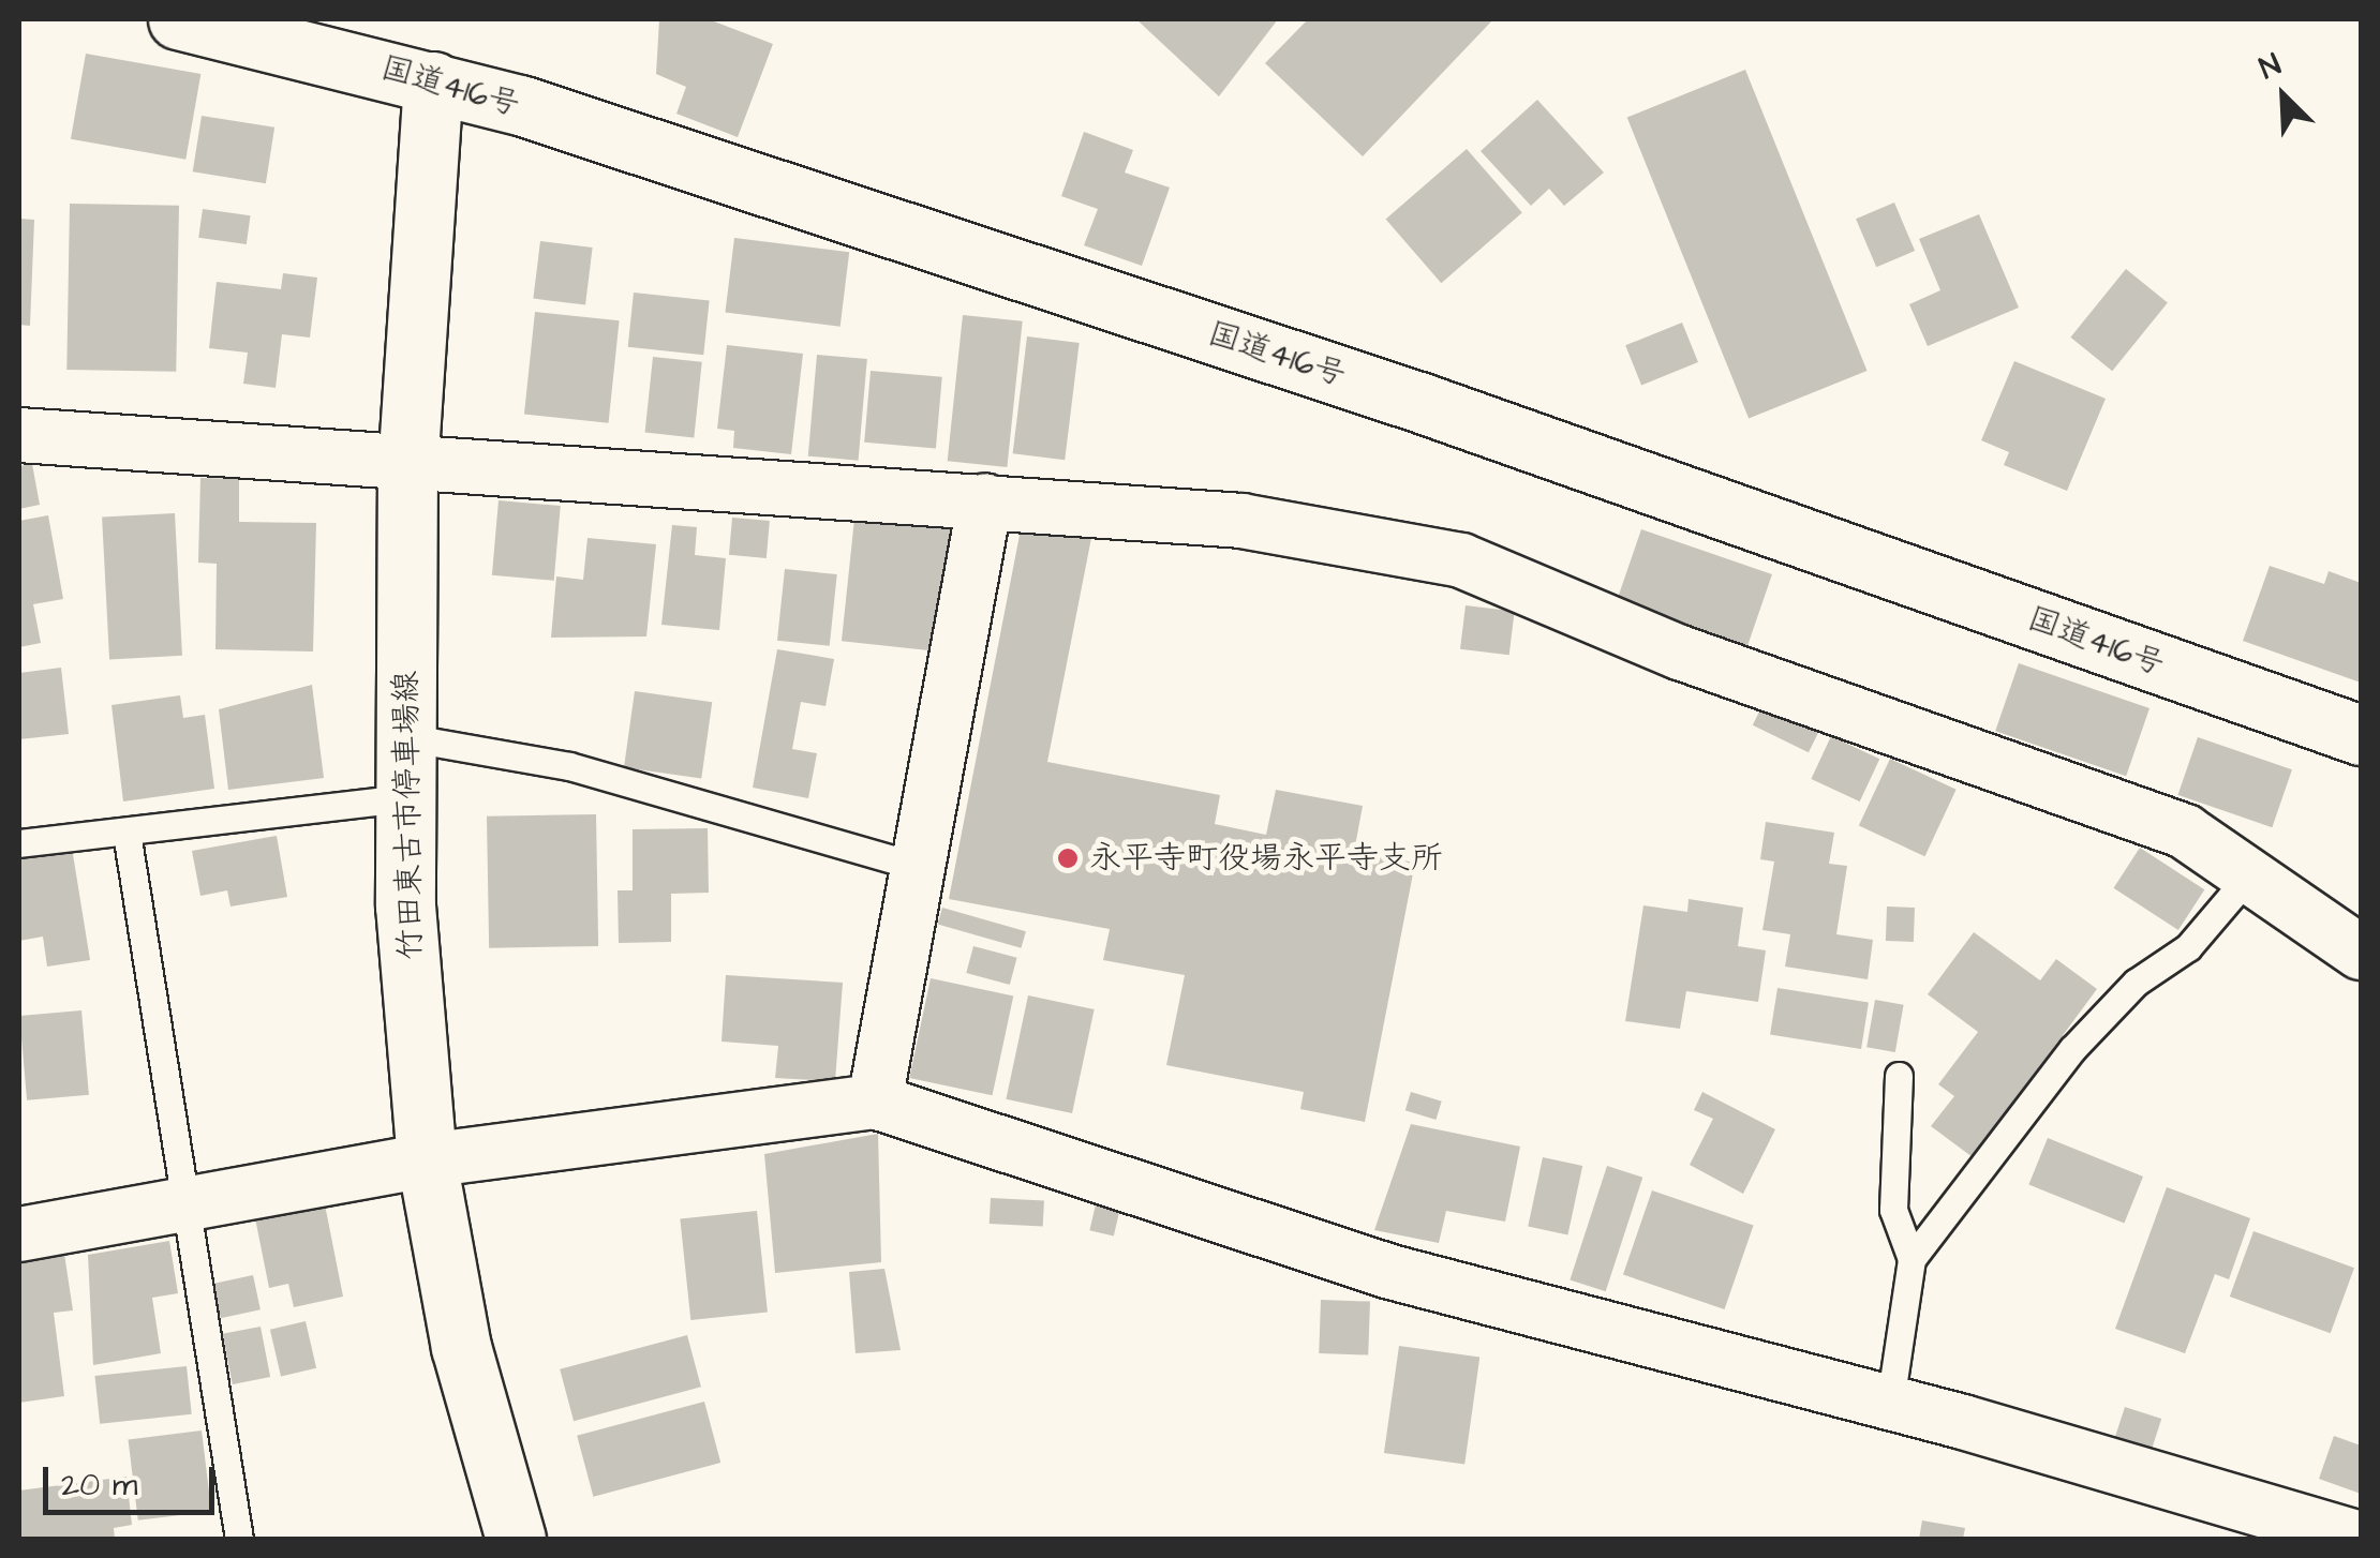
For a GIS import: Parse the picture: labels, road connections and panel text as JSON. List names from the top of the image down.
{
  "streets": {
    "main road": ["国道416号", "竹田東古市停車場線"]
  },
  "crossings": [
    ["国道416号", "竹田東古市停車場線"]
  ],
  "places": ["永平寺町役場永平寺支所"],
  "scale_bar": "20 m",
  "north": "top left"
}
